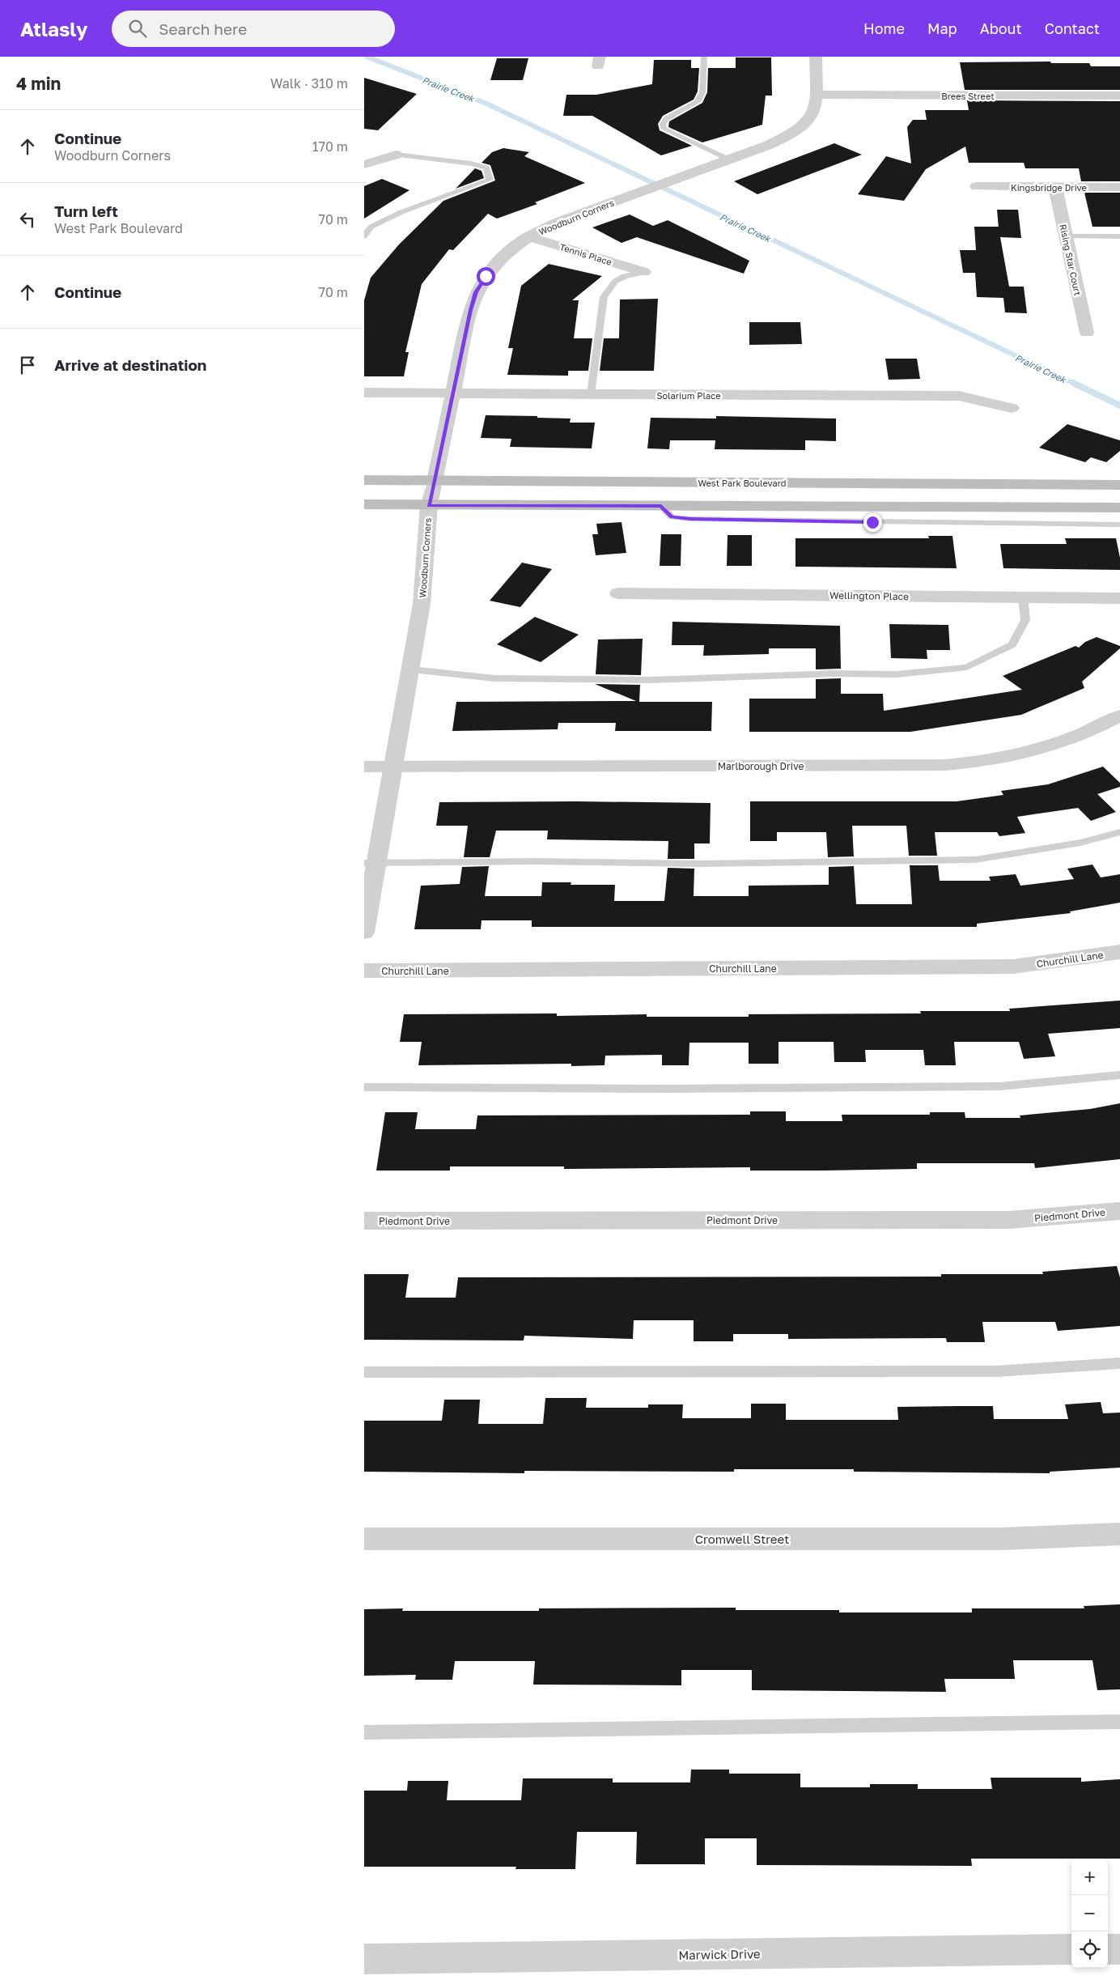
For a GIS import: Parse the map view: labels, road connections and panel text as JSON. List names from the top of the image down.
{
  "streets": {
    "main road": ["West Park Boulevard"],
    "street": [
      "Brees Street",
      "Kingsbridge Drive",
      "Woodburn Corners",
      "Tennis Place",
      "Rising Star Court",
      "Solarium Place",
      "Wellington Place",
      "Marlborough Drive",
      "Churchill Lane",
      "Piedmont Drive",
      "Cromwell Street",
      "Marwick Drive"
    ]
  },
  "crossings": [
    ["Brees Street", "Woodburn Corners"],
    ["Kingsbridge Drive", "Rising Star Court"],
    ["Woodburn Corners", "Tennis Place"],
    ["Woodburn Corners", "Solarium Place"],
    ["Woodburn Corners", "West Park Boulevard"],
    ["Woodburn Corners", "Marlborough Drive"]
  ],
  "water": ["Prairie Creek"],
  "page": {
    "header": "Atlasly",
    "search": "Search here",
    "nav": [
      "Home",
      "Map",
      "About",
      "Contact"
    ],
    "heading": ["4 min", "Walk · 310 m"],
    "list": [
      ["Continue", "Woodburn Corners", "170 m"],
      ["Turn left", "West Park Boulevard", "70 m"],
      ["Continue", "70 m"],
      "Arrive at destination"
    ],
    "map_buttons": ["+", "−"]
  }
}
